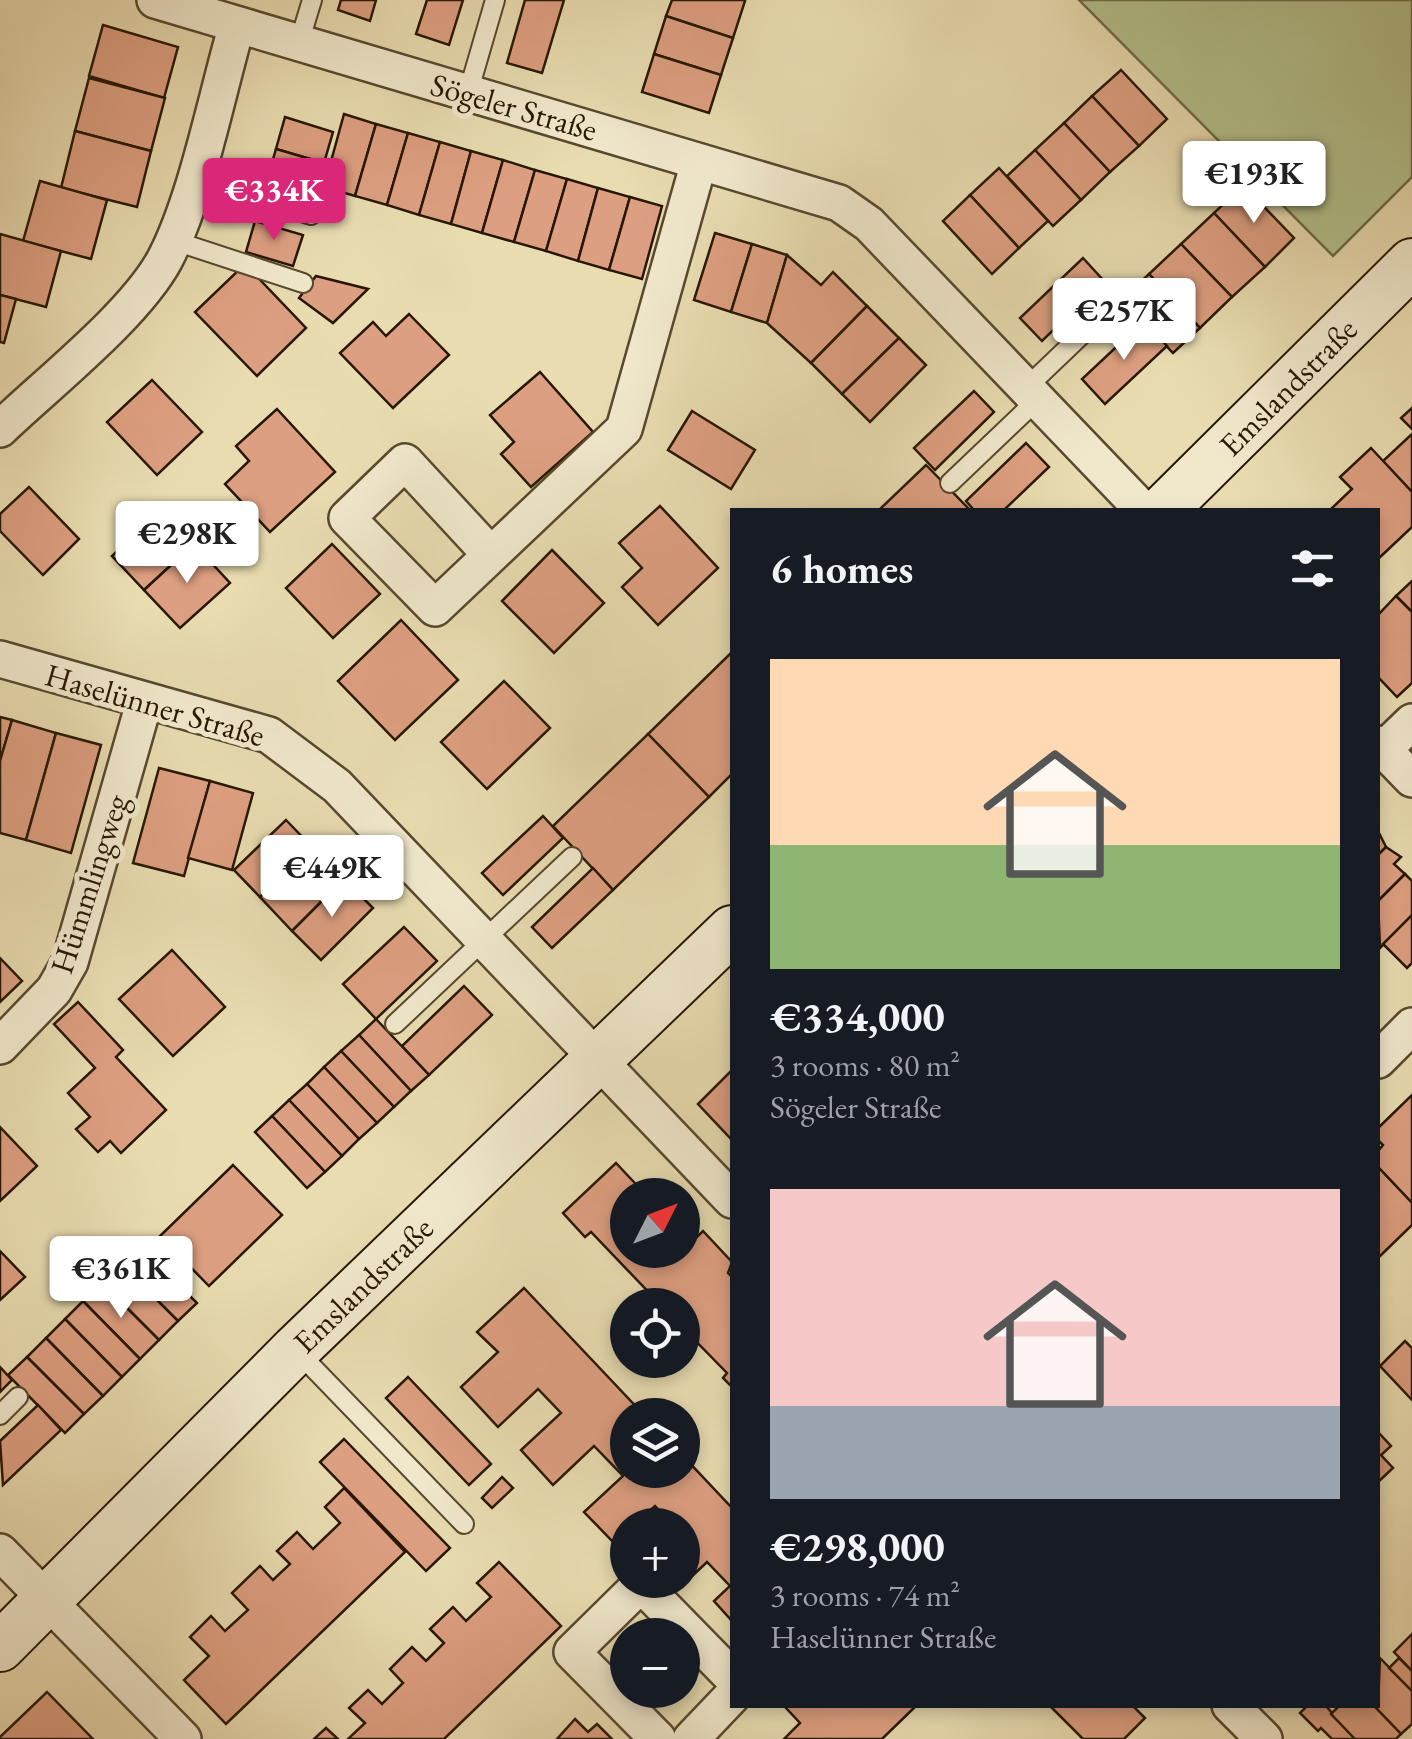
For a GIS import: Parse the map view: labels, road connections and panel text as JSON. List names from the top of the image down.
{
  "streets": {
    "street": [
      "Sögeler Straße",
      "Emslandstraße",
      "Haselünner Straße",
      "Hümmlingweg"
    ]
  },
  "crossings": [
    ["Emslandstraße", "Haselünner Straße"],
    ["Haselünner Straße", "Hümmlingweg"]
  ],
  "north": "top right",
  "page": {
    "price": [
      "€193K",
      "€334K",
      "€257K",
      "€298K",
      "€449K",
      "€361K"
    ],
    "heading": "6 homes",
    "list": [
      {
        "name": "€334,000",
        "note": "3 rooms · 80 m² · Sögeler Straße"
      },
      {
        "name": "€298,000",
        "note": "3 rooms · 74 m² · Haselünner Straße"
      }
    ],
    "map_buttons": ["+", "−"]
  }
}
